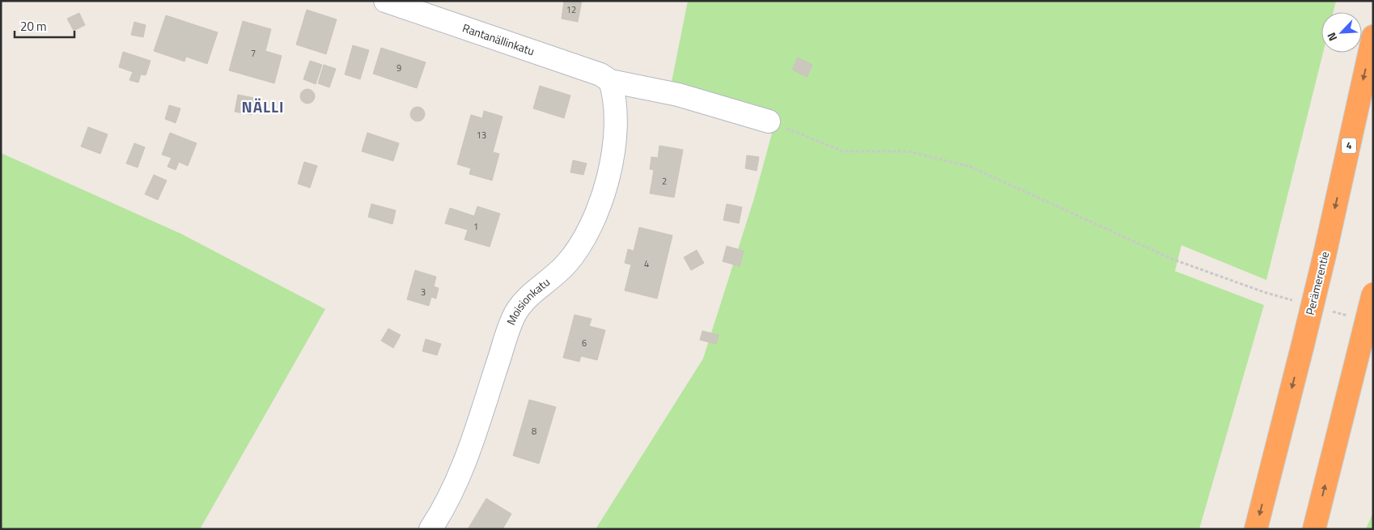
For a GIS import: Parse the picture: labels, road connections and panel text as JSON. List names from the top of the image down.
{
  "streets": {
    "highway": ["4", "Perämerentie"],
    "street": ["Rantanällinkatu", "Moisionkatu"]
  },
  "crossings": [
    ["Rantanällinkatu", "Moisionkatu"]
  ],
  "districts": ["NÄLLI"],
  "house_numbers": [
    "12",
    "7",
    "9",
    "13",
    "2",
    "1",
    "4",
    "3",
    "6",
    "8"
  ],
  "scale_bar": "20 m",
  "north": "bottom left"
}
